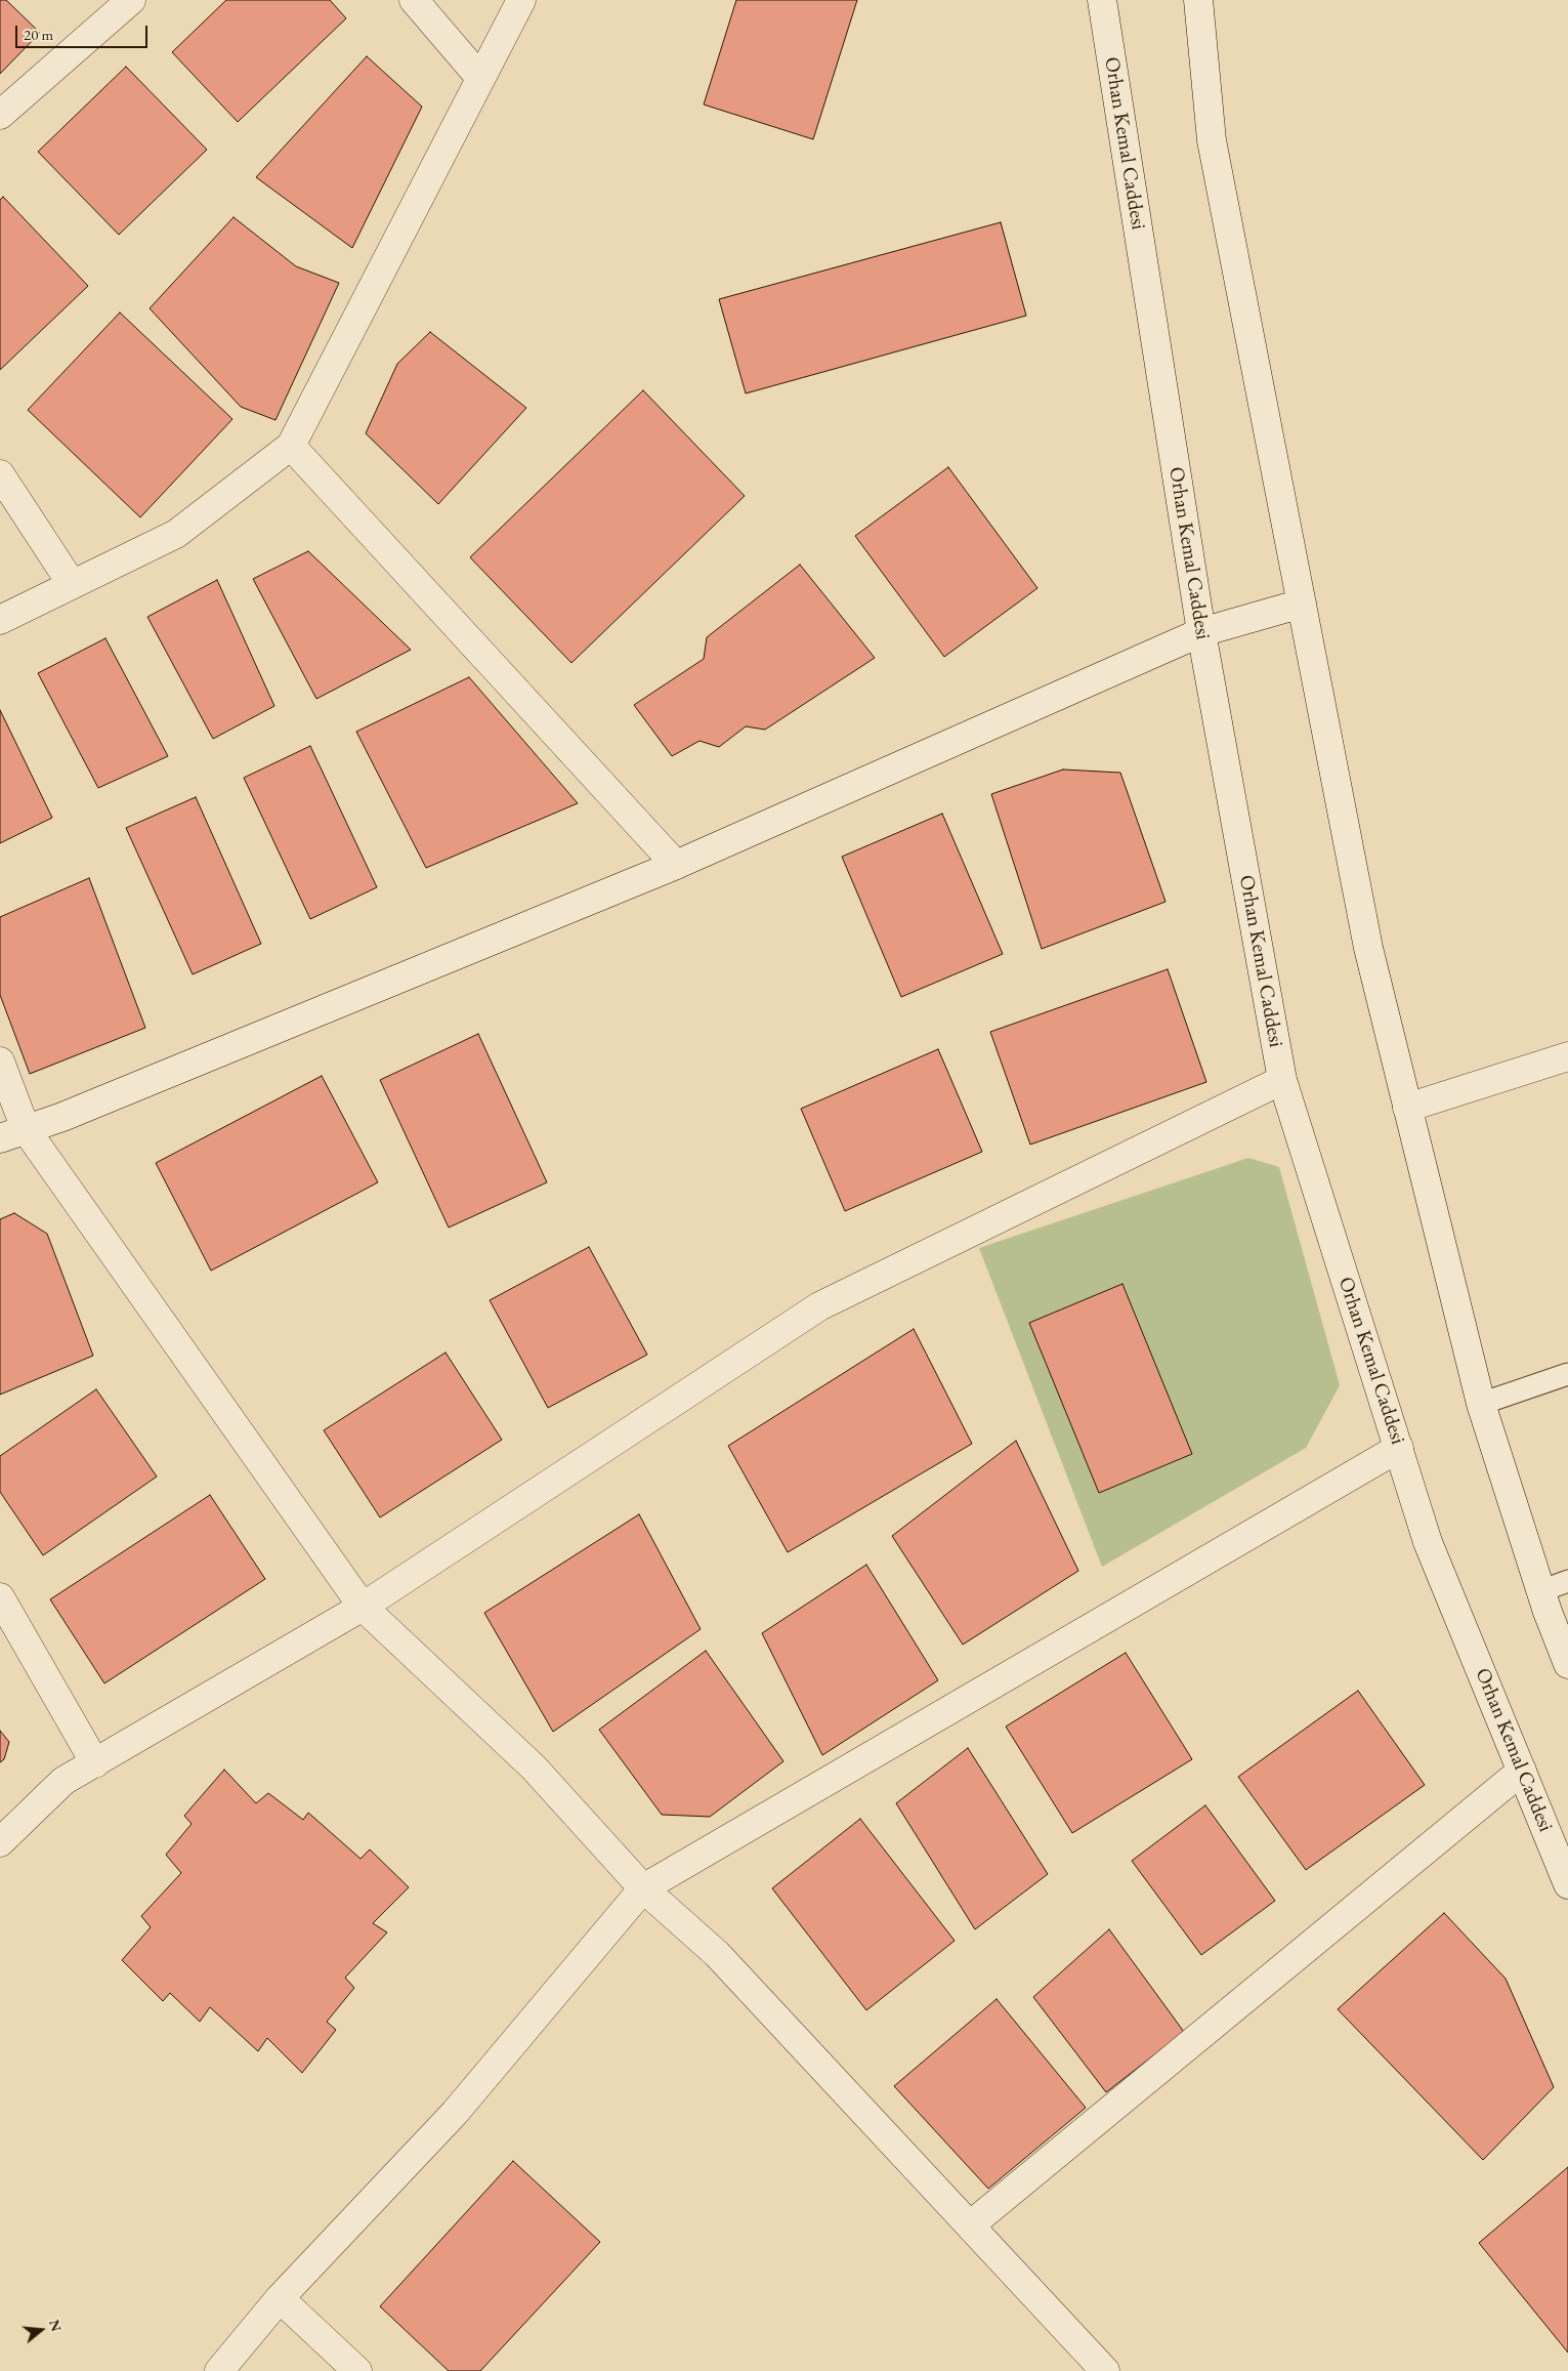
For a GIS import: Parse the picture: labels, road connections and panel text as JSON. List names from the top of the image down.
{
  "streets": {
    "street": ["Orhan Kemal Caddesi"]
  },
  "scale_bar": "20 m",
  "north": "right"
}
